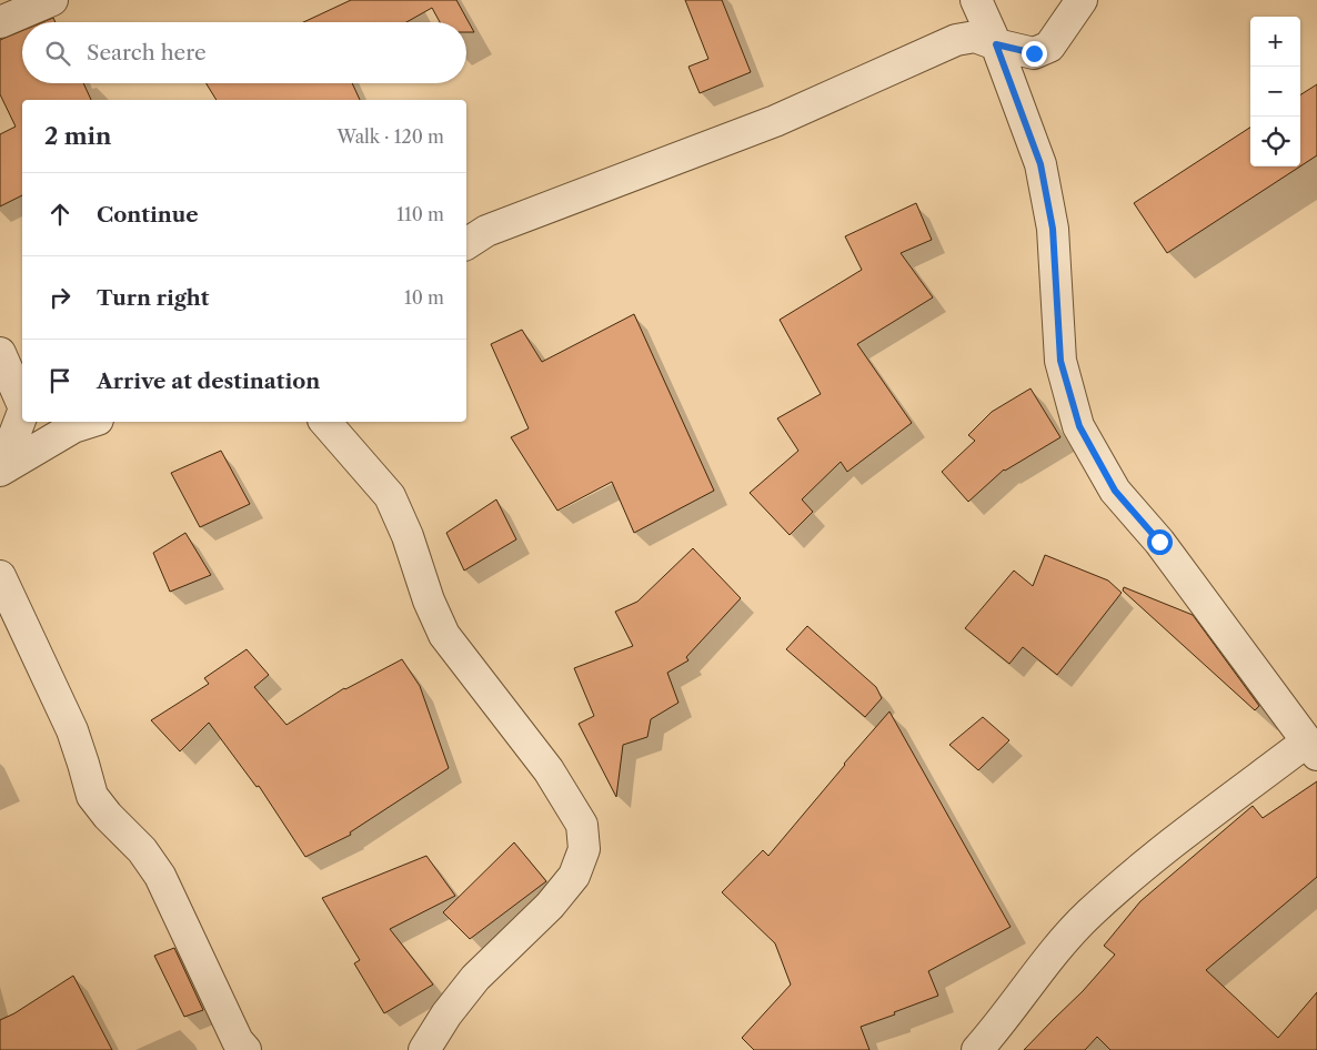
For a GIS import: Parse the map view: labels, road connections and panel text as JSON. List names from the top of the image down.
{
  "page": {
    "map_buttons": ["+", "−"],
    "search": "Search here",
    "heading": ["2 min", "Walk · 120 m"],
    "list": [
      ["Continue", "110 m"],
      ["Turn right", "10 m"],
      "Arrive at destination"
    ]
  }
}
